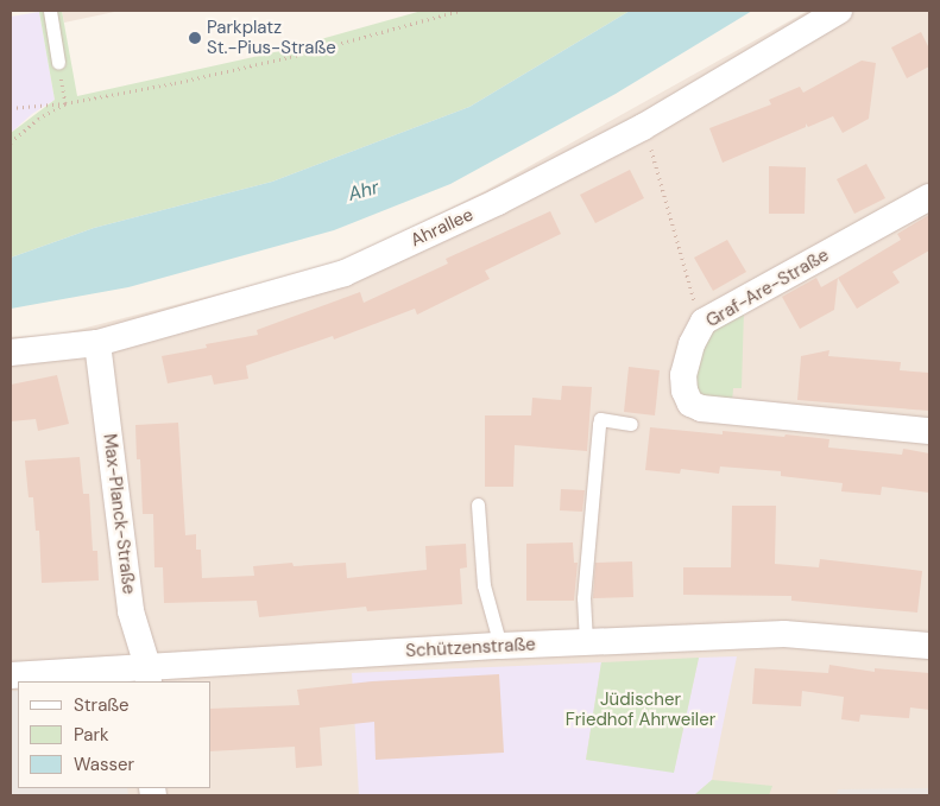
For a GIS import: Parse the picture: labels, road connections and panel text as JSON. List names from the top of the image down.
{
  "streets": {
    "street": [
      "Ahrallee",
      "Graf-Are-Straße",
      "Max-Planck-Straße",
      "Schützenstraße"
    ]
  },
  "crossings": [
    ["Ahrallee", "Max-Planck-Straße"],
    ["Max-Planck-Straße", "Schützenstraße"]
  ],
  "water": ["Ahr"],
  "parks": ["Jüdischer Friedhof Ahrweiler"],
  "places": ["Parkplatz St.-Pius-Straße"],
  "legend": ["Straße", "Park", "Wasser"]
}
